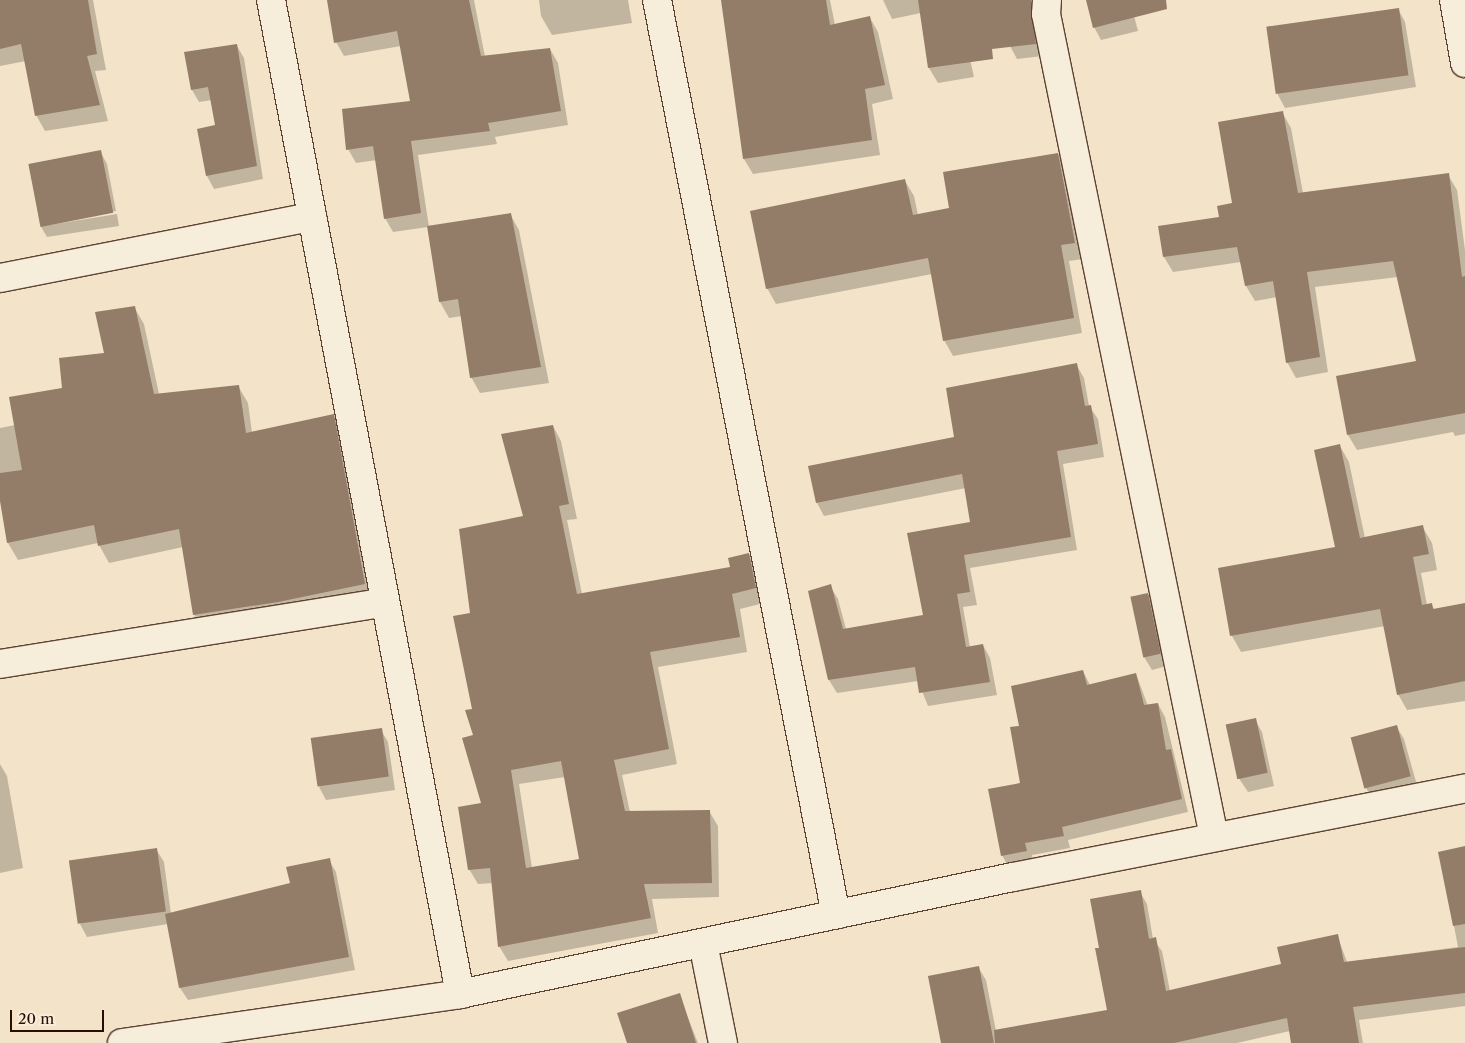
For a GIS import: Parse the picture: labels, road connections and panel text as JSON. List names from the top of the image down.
{
  "scale_bar": "20 m"
}
